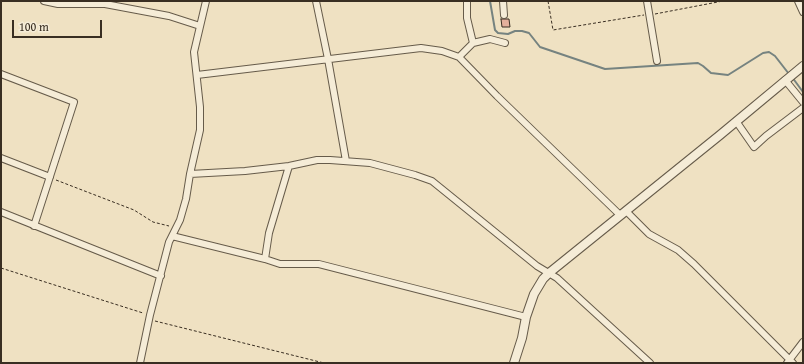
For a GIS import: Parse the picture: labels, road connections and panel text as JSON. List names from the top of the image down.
{
  "scale_bar": "100 m"
}
